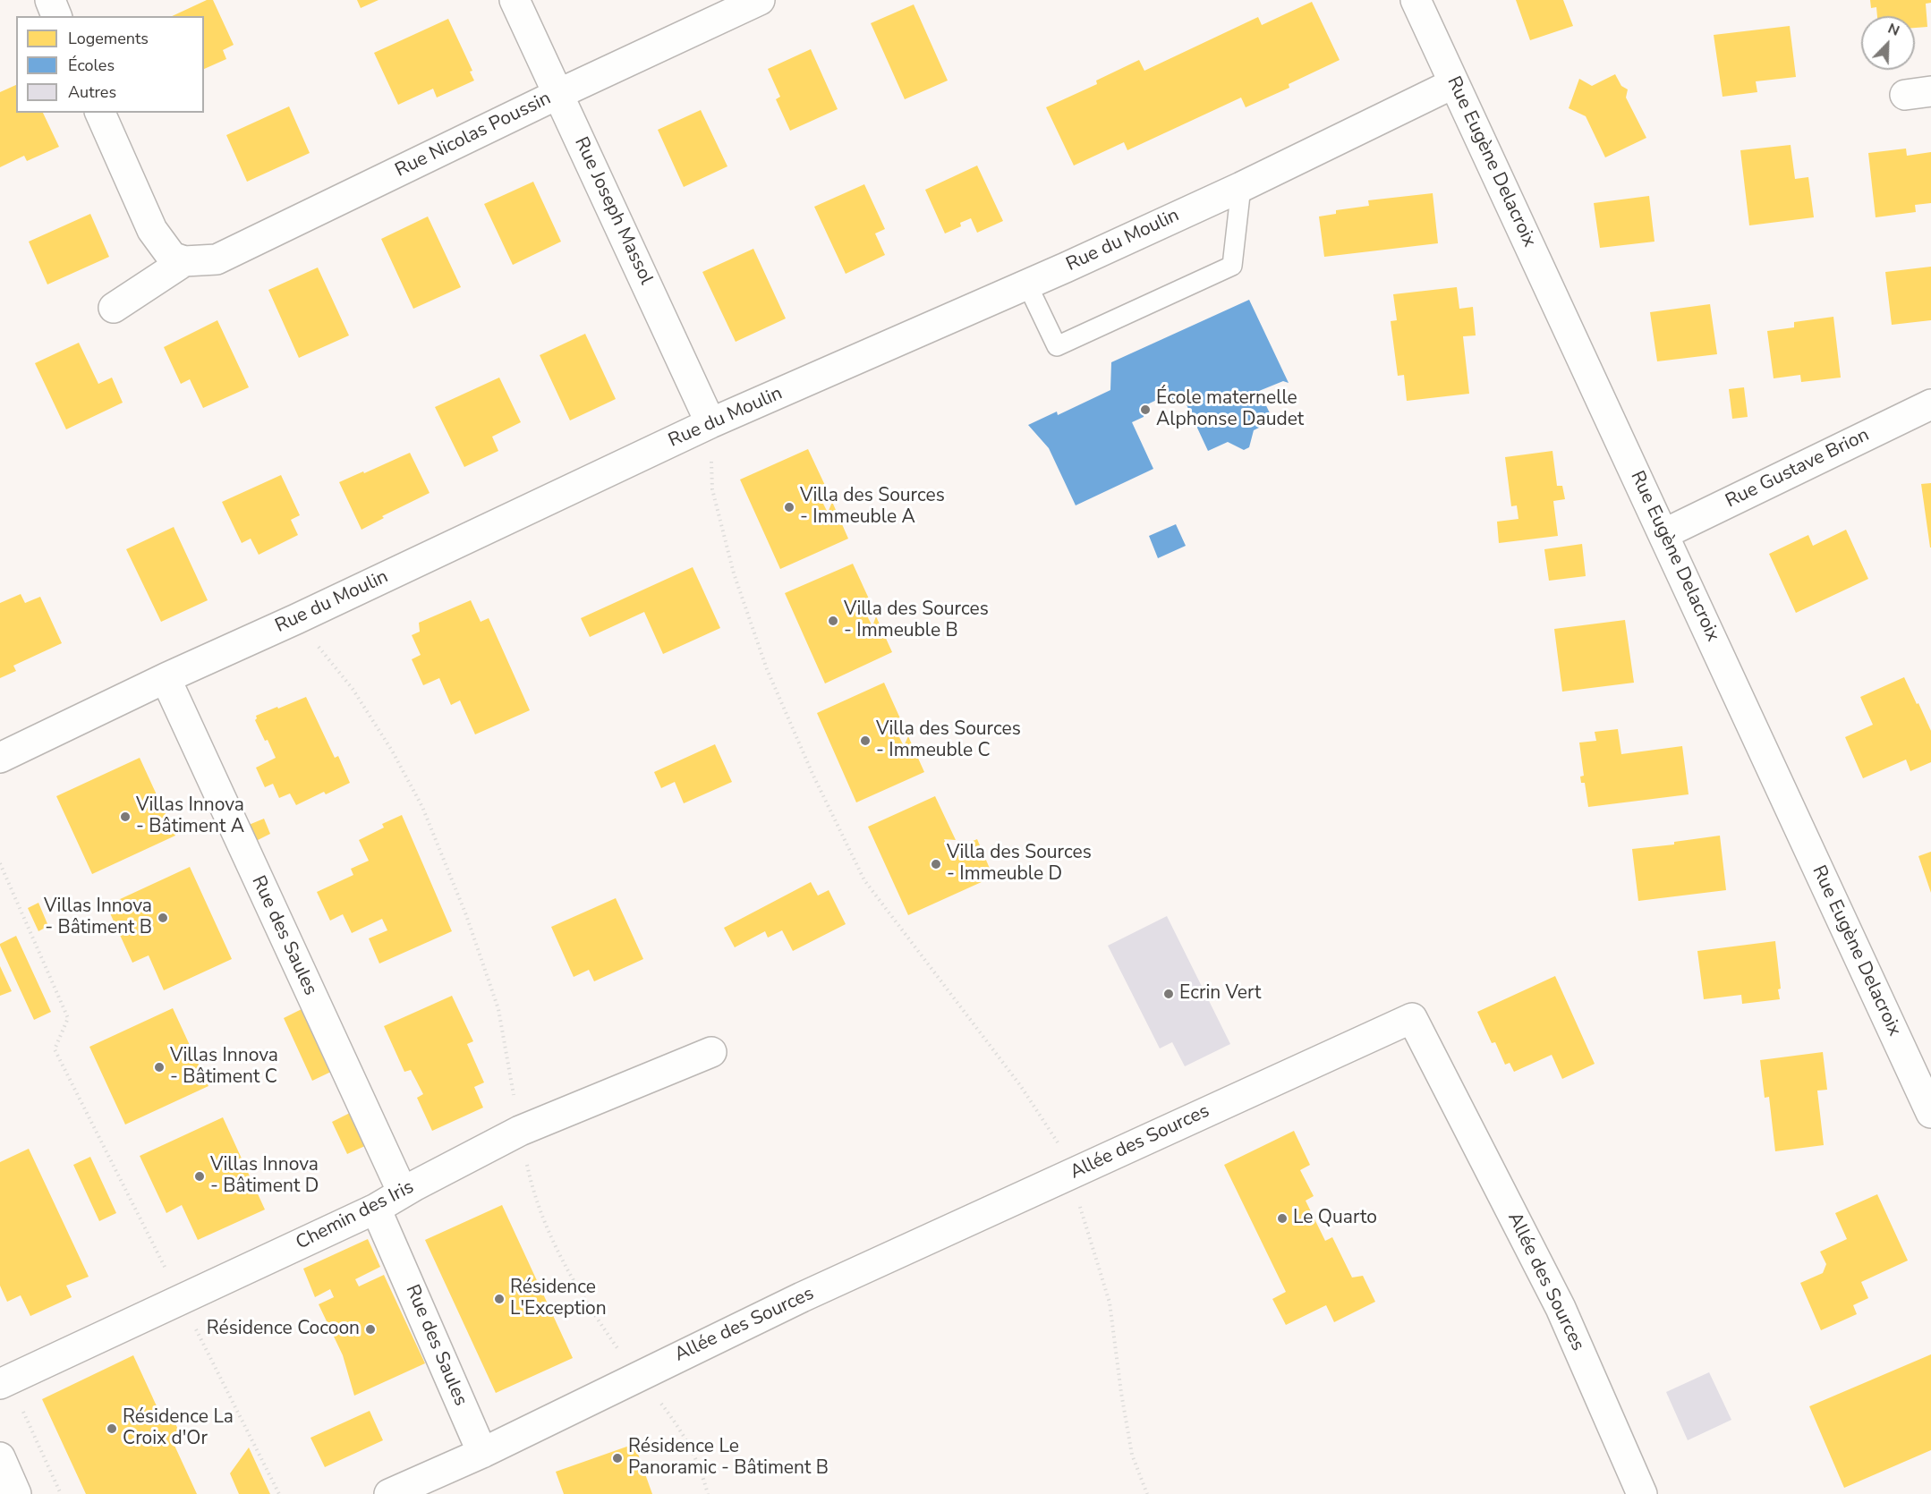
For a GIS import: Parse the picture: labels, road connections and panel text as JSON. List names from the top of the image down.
{
  "streets": {
    "street": [
      "Rue Nicolas Poussin",
      "Rue Eugène Delacroix",
      "Rue Joseph Massol",
      "Rue du Moulin",
      "Rue Gustave Brion",
      "Rue des Saules",
      "Allée des Sources",
      "Chemin des Iris"
    ]
  },
  "crossings": [
    ["Rue Nicolas Poussin", "Rue Joseph Massol"],
    ["Rue Eugène Delacroix", "Rue du Moulin"],
    ["Rue Eugène Delacroix", "Rue Gustave Brion"],
    ["Rue Joseph Massol", "Rue du Moulin"],
    ["Rue du Moulin", "Rue des Saules"],
    ["Rue des Saules", "Allée des Sources"],
    ["Rue des Saules", "Chemin des Iris"]
  ],
  "places": [
    "École maternelle Alphonse Daudet",
    "Villa des Sources - Immeuble A",
    "Villa des Sources - Immeuble B",
    "Villa des Sources - Immeuble C",
    "Villas Innova - Bâtiment A",
    "Villa des Sources - Immeuble D",
    "Villas Innova - Bâtiment B",
    "Ecrin Vert",
    "Villas Innova - Bâtiment C",
    "Villas Innova - Bâtiment D",
    "Le Quarto",
    "Résidence L'Exception",
    "Résidence Cocoon",
    "Résidence La Croix d'Or",
    "Résidence Le Panoramic - Bâtiment B"
  ],
  "legend": ["Logements", "Écoles", "Autres"],
  "north": "top right"
}
